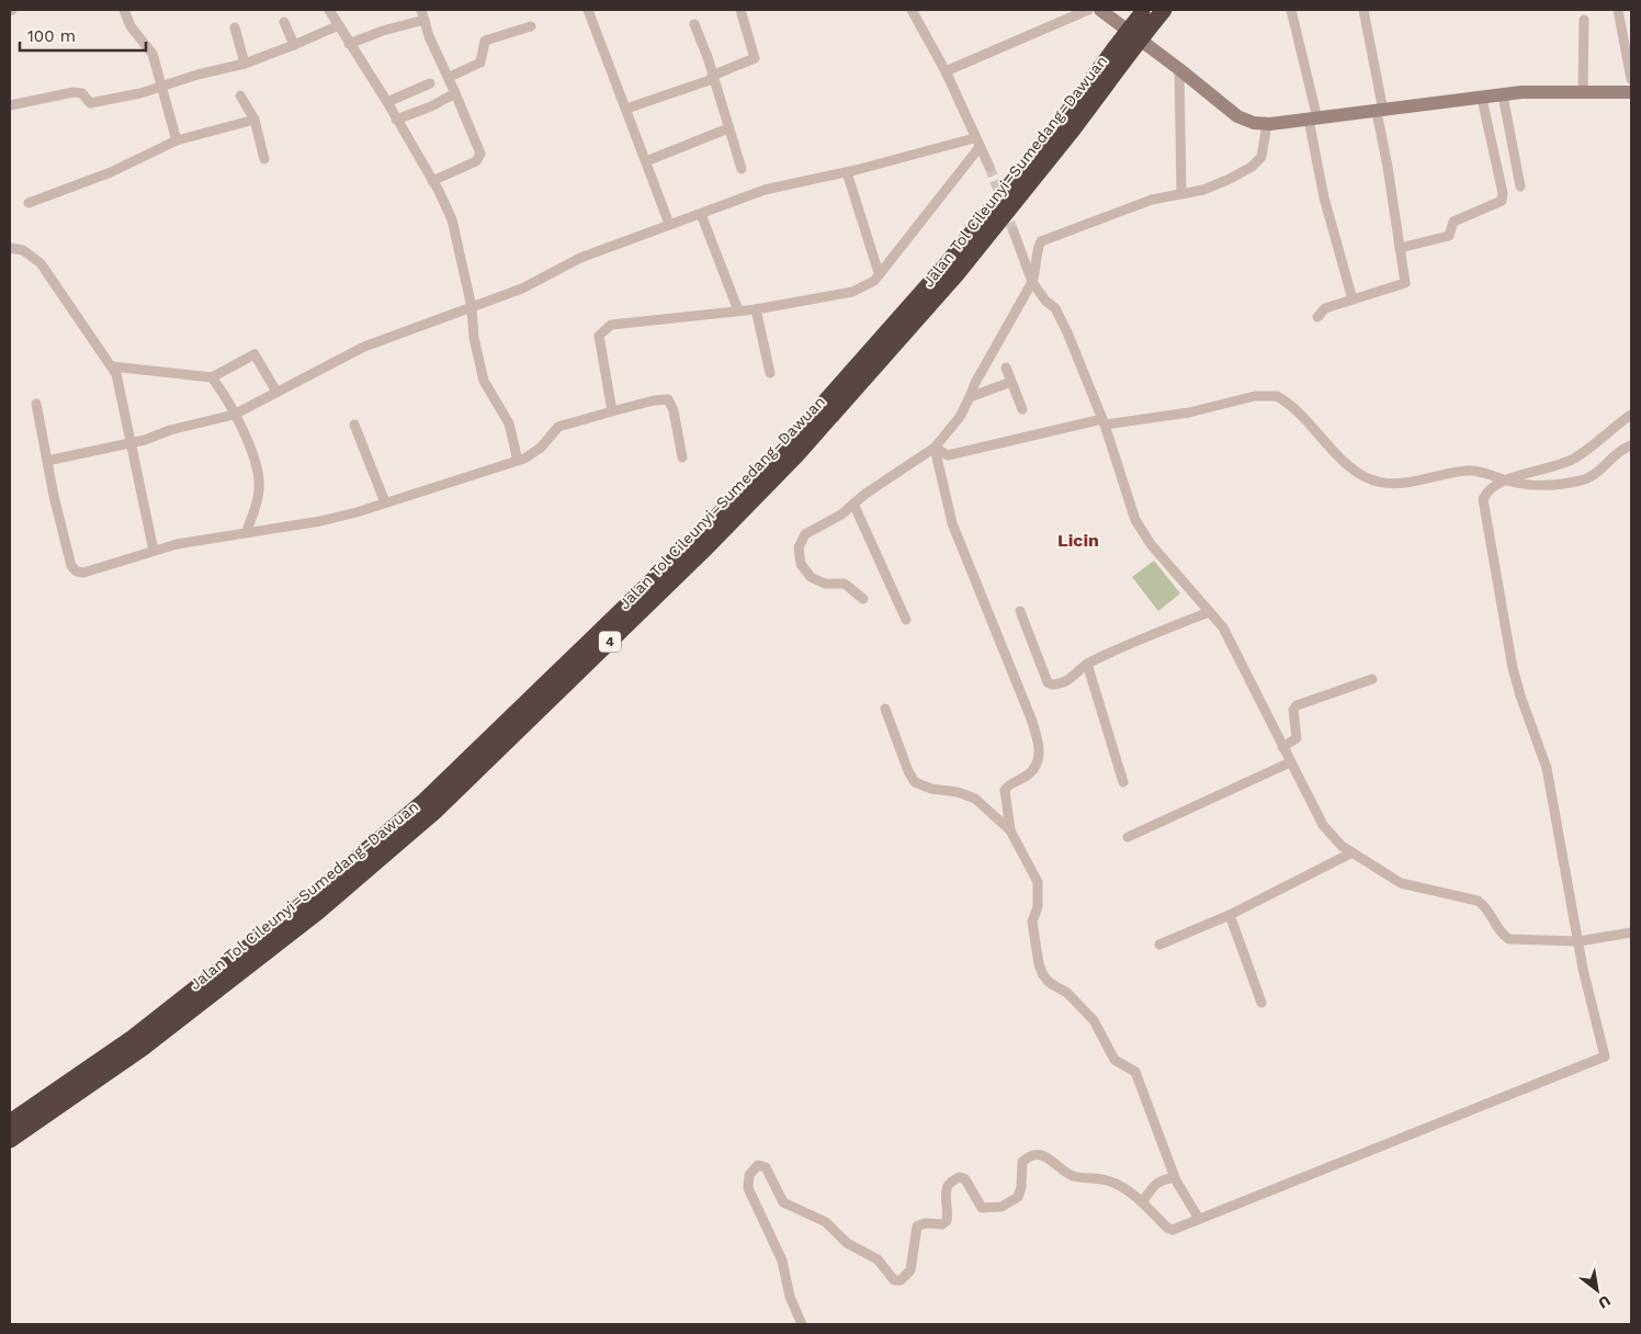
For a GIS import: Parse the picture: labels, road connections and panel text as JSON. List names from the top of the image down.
{
  "streets": {
    "highway": ["Jalan Tol Cileunyi–Sumedang–Dawuan", "4"]
  },
  "districts": ["Licin"],
  "scale_bar": "100 m",
  "north": "bottom right"
}
